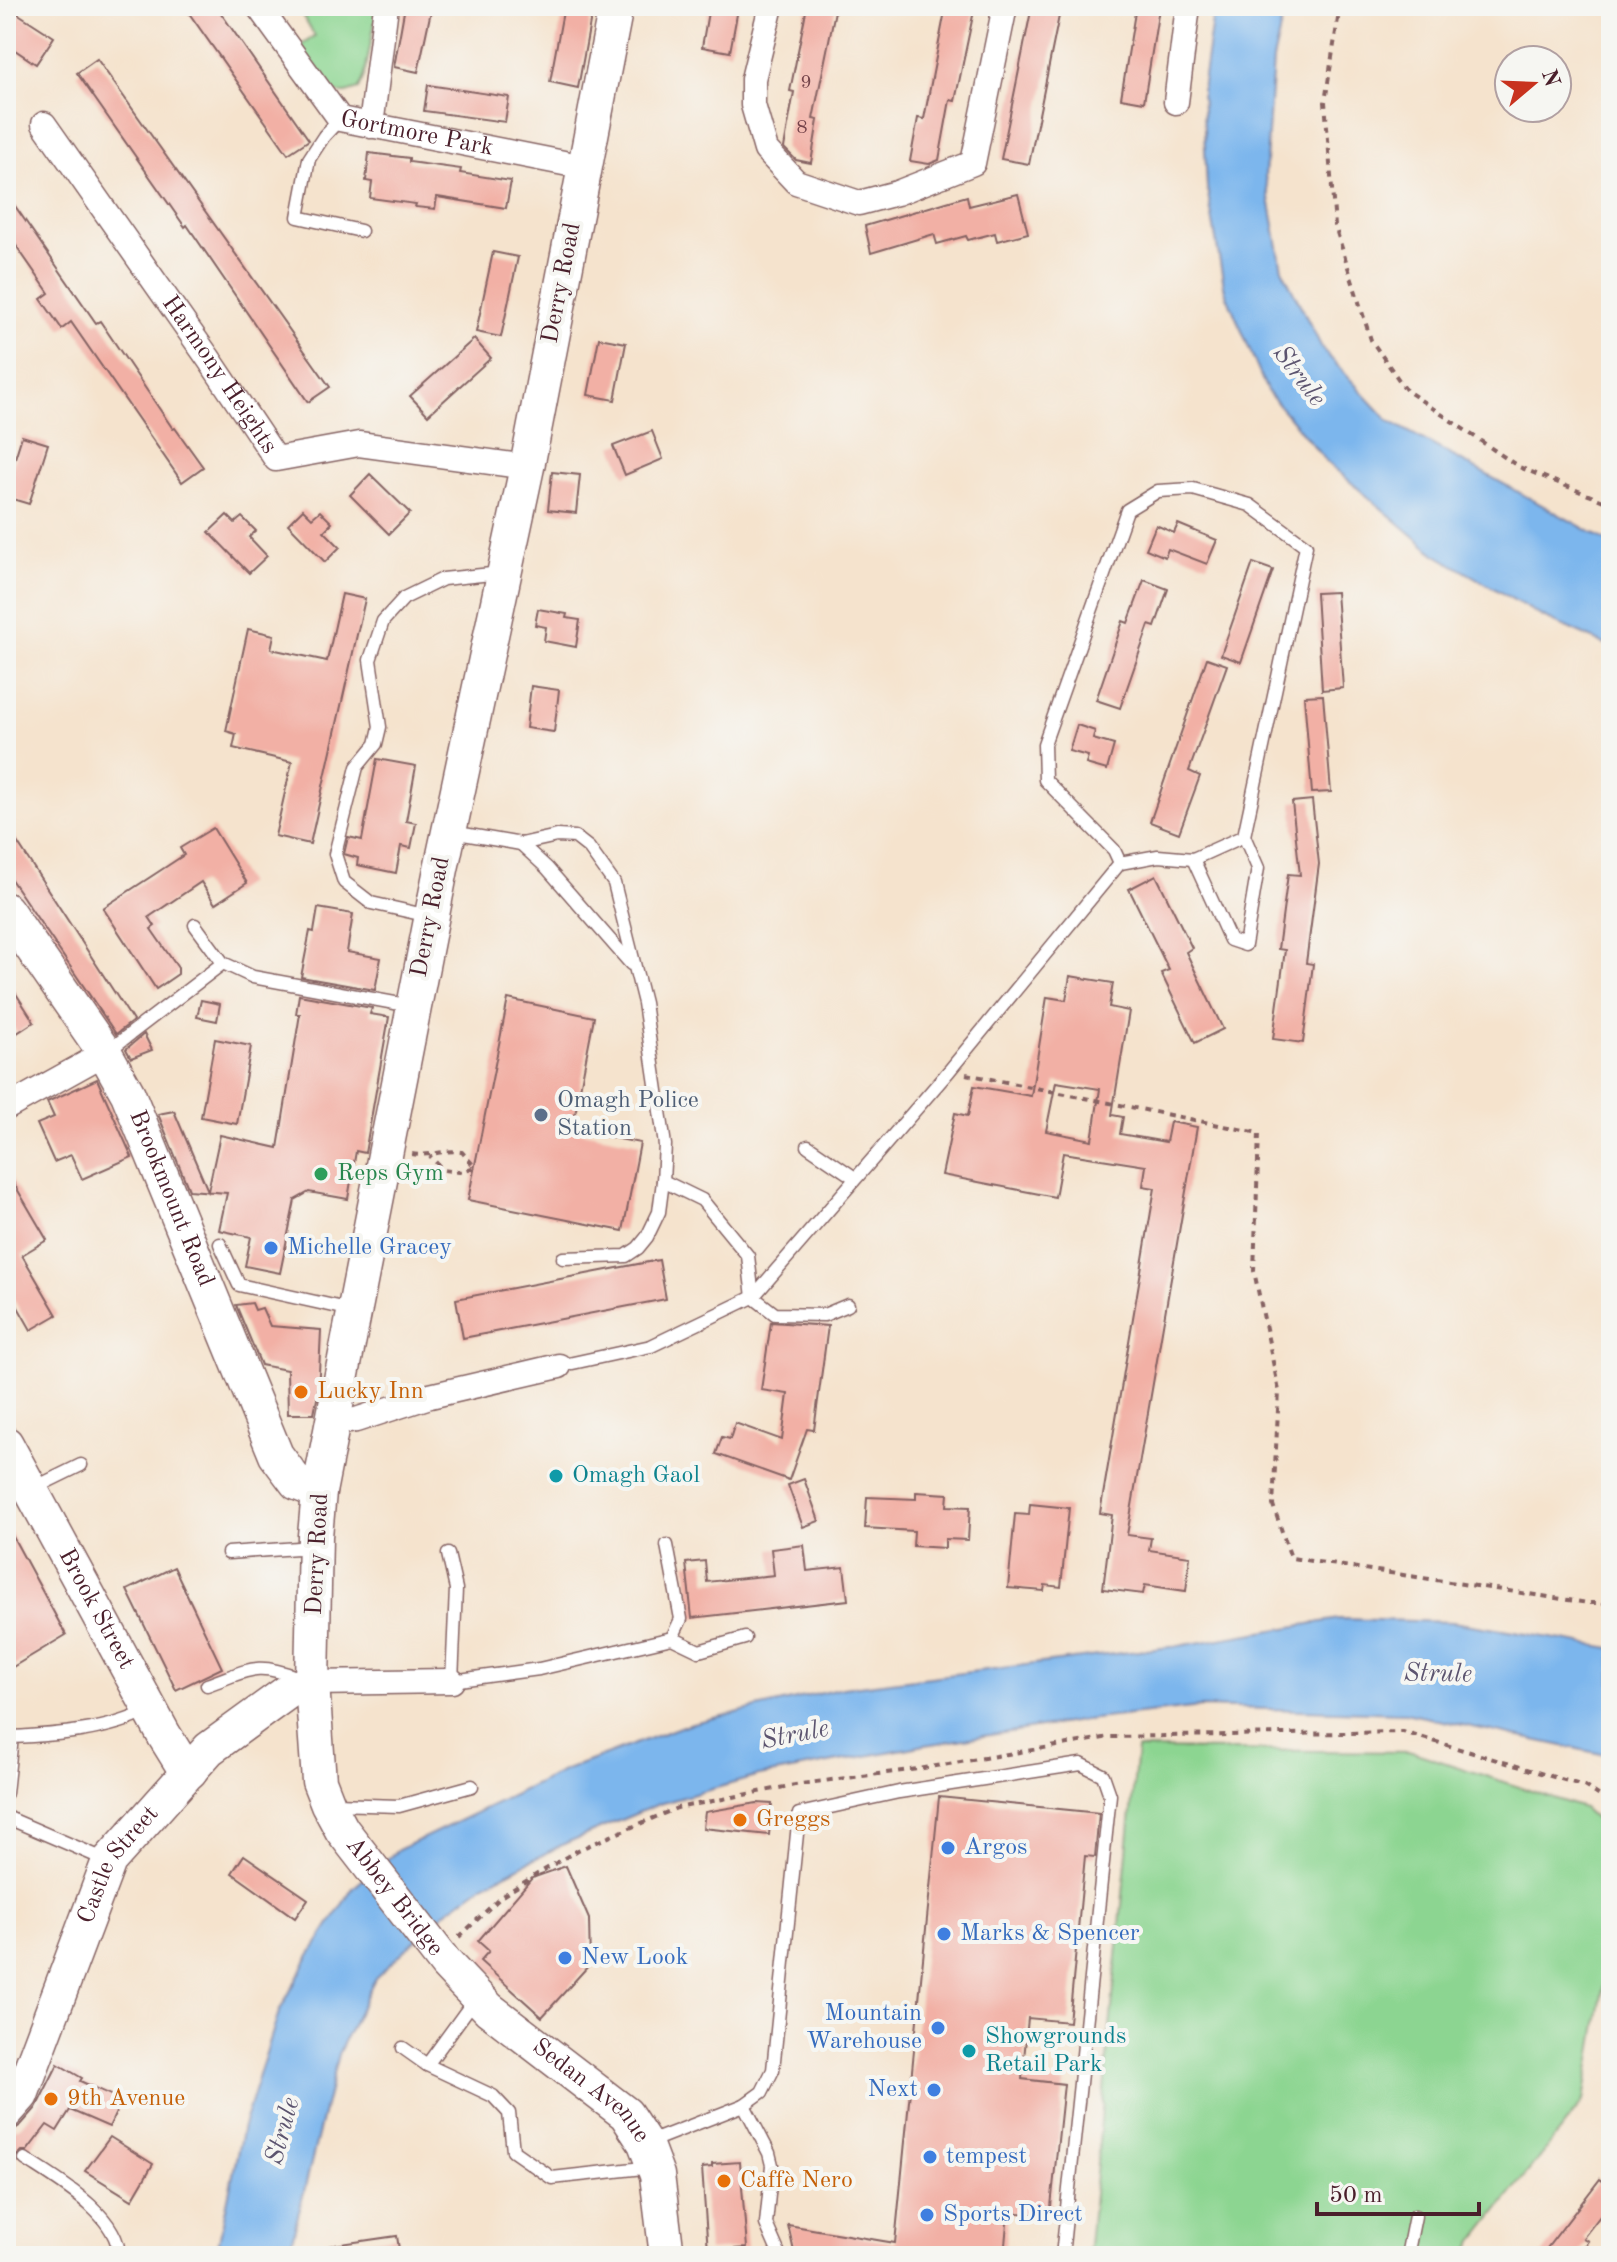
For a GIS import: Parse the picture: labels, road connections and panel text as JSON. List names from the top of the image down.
{
  "streets": {
    "main road": [
      "Derry Road",
      "Brookmount Road",
      "Brook Street",
      "Castle Street",
      "Abbey Bridge",
      "Sedan Avenue"
    ],
    "street": ["Gortmore Park", "Harmony Heights"]
  },
  "crossings": [
    ["Gortmore Park", "Derry Road"],
    ["Derry Road", "Harmony Heights"],
    ["Derry Road", "Brookmount Road"],
    ["Derry Road", "Castle Street"],
    ["Derry Road", "Abbey Bridge"],
    ["Brook Street", "Castle Street"],
    ["Abbey Bridge", "Sedan Avenue"]
  ],
  "water": ["Strule"],
  "places": [
    "Omagh Police Station",
    "Reps Gym",
    "Michelle Gracey",
    "Lucky Inn",
    "Omagh Gaol",
    "Greggs",
    "Argos",
    "Marks & Spencer",
    "New Look",
    "Mountain Warehouse",
    "Showgrounds Retail Park",
    "Next",
    "9th Avenue",
    "tempest",
    "Caffè Nero",
    "Sports Direct"
  ],
  "house_numbers": ["9", "8"],
  "scale_bar": "50 m",
  "north": "right"
}
